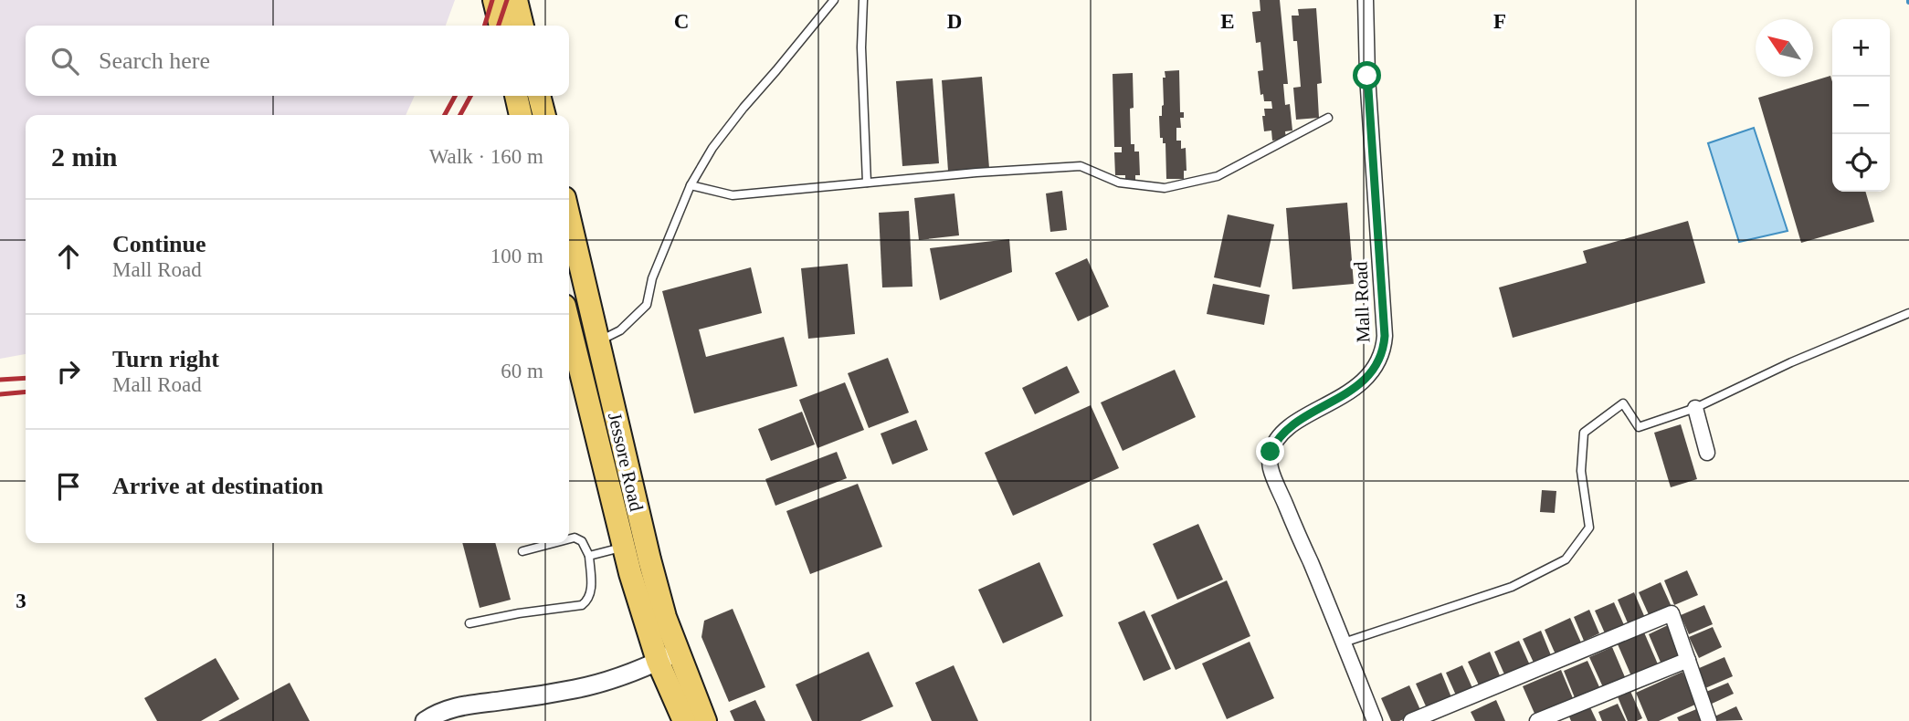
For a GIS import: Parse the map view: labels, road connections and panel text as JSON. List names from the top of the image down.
{
  "streets": {
    "main road": ["Jessore Road"],
    "street": ["Mall Road"]
  },
  "north": "top left",
  "page": {
    "map_buttons": ["+", "−"],
    "search": "Search here",
    "heading": ["2 min", "Walk · 160 m"],
    "list": [
      ["Continue", "Mall Road", "100 m"],
      ["Turn right", "Mall Road", "60 m"],
      "Arrive at destination"
    ]
  },
  "grid": {
    "columns": [
      "C",
      "D",
      "E",
      "F"
    ],
    "rows": ["3"]
  }
}
